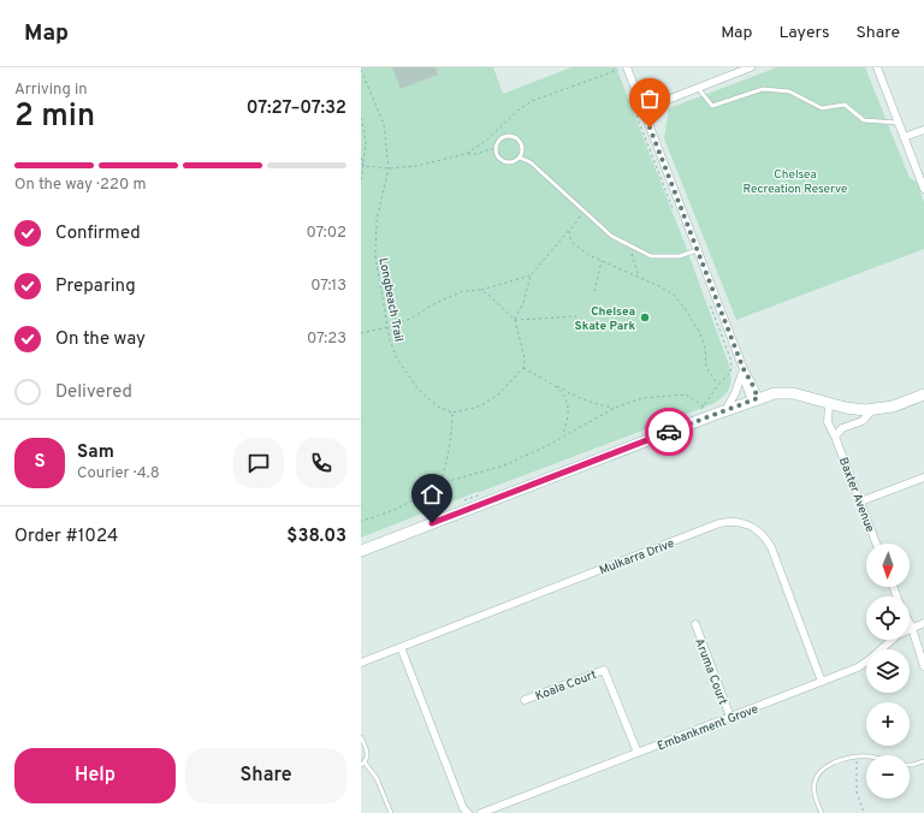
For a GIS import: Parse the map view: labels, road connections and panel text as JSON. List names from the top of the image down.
{
  "streets": {
    "street": [
      "Baxter Avenue",
      "Mulkarra Drive",
      "Aruma Court",
      "Koala Court",
      "Embankment Grove"
    ],
    "path": ["Longbeach Trail"]
  },
  "crossings": [
    ["Mulkarra Drive", "Embankment Grove"],
    ["Aruma Court", "Embankment Grove"],
    ["Koala Court", "Embankment Grove"]
  ],
  "parks": ["Chelsea Recreation Reserve"],
  "places": ["Chelsea Skate Park"],
  "north": "bottom",
  "page": {
    "header": "Map",
    "nav": ["Map", "Layers", "Share"],
    "heading": ["2 min", "Arriving in", "07:27–07:32"],
    "panel": [
      "Sam",
      "Courier · 4.8",
      "Order #1024",
      "$38.03"
    ],
    "bar": "On the way · 220 m",
    "list": [
      ["Confirmed", "07:02"],
      ["Preparing", "07:13"],
      ["On the way", "07:23"],
      "Delivered"
    ],
    "round": "S",
    "map_buttons": ["+", "−"],
    "buttons": ["Help", "Share"]
  }
}
